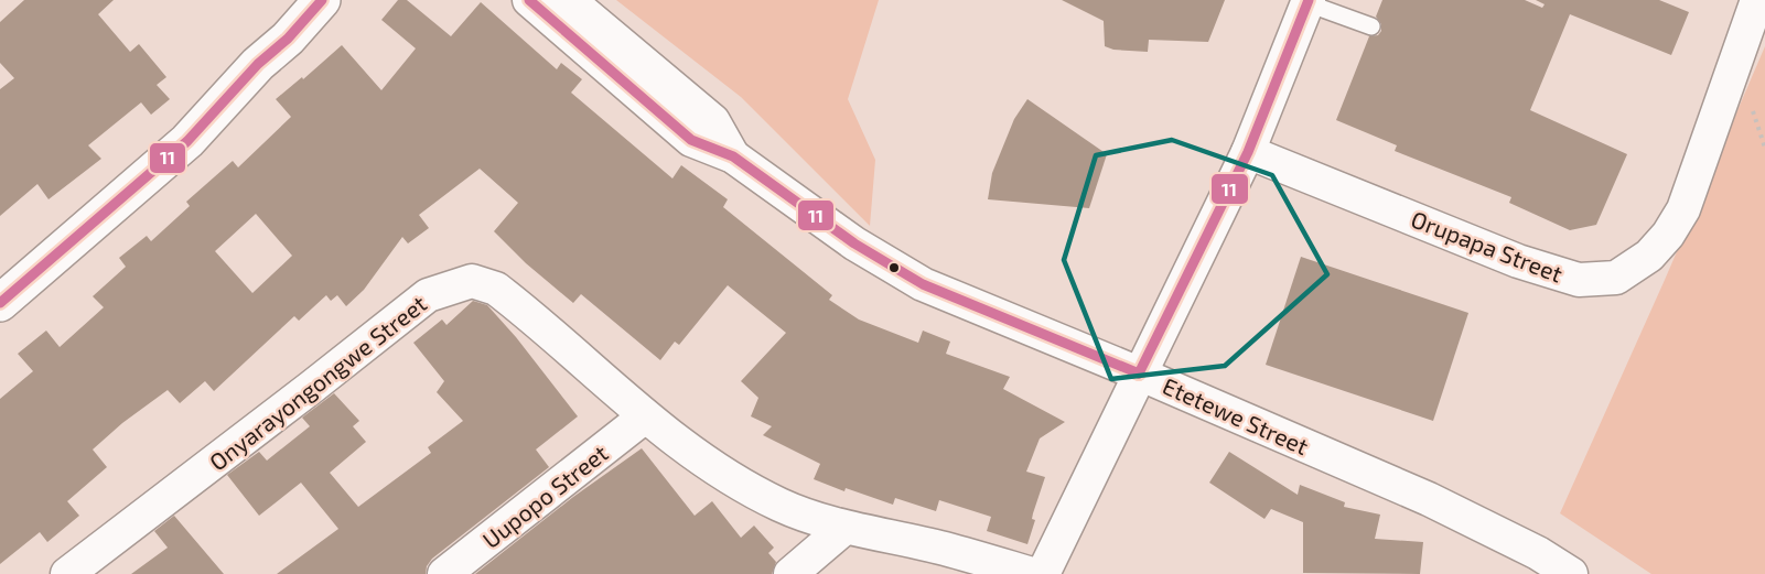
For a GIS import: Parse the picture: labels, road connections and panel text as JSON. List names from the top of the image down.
{
  "streets": {
    "street": [
      "Orupapa Street",
      "Onyarayongongwe Street",
      "Etetewe Street",
      "Uupopo Street"
    ]
  },
  "crossings": [
    ["Onyarayongongwe Street", "Uupopo Street"]
  ],
  "lines": ["transit line 11"]
}
